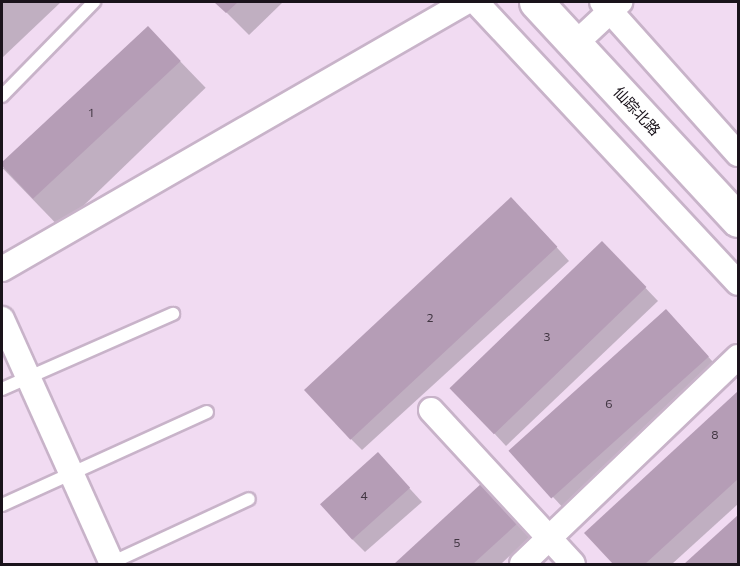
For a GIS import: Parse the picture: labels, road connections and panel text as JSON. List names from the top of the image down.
{
  "streets": {
    "main road": ["仙踪北路"]
  },
  "house_numbers": [
    "1",
    "2",
    "3",
    "6",
    "8",
    "4",
    "5"
  ]
}
